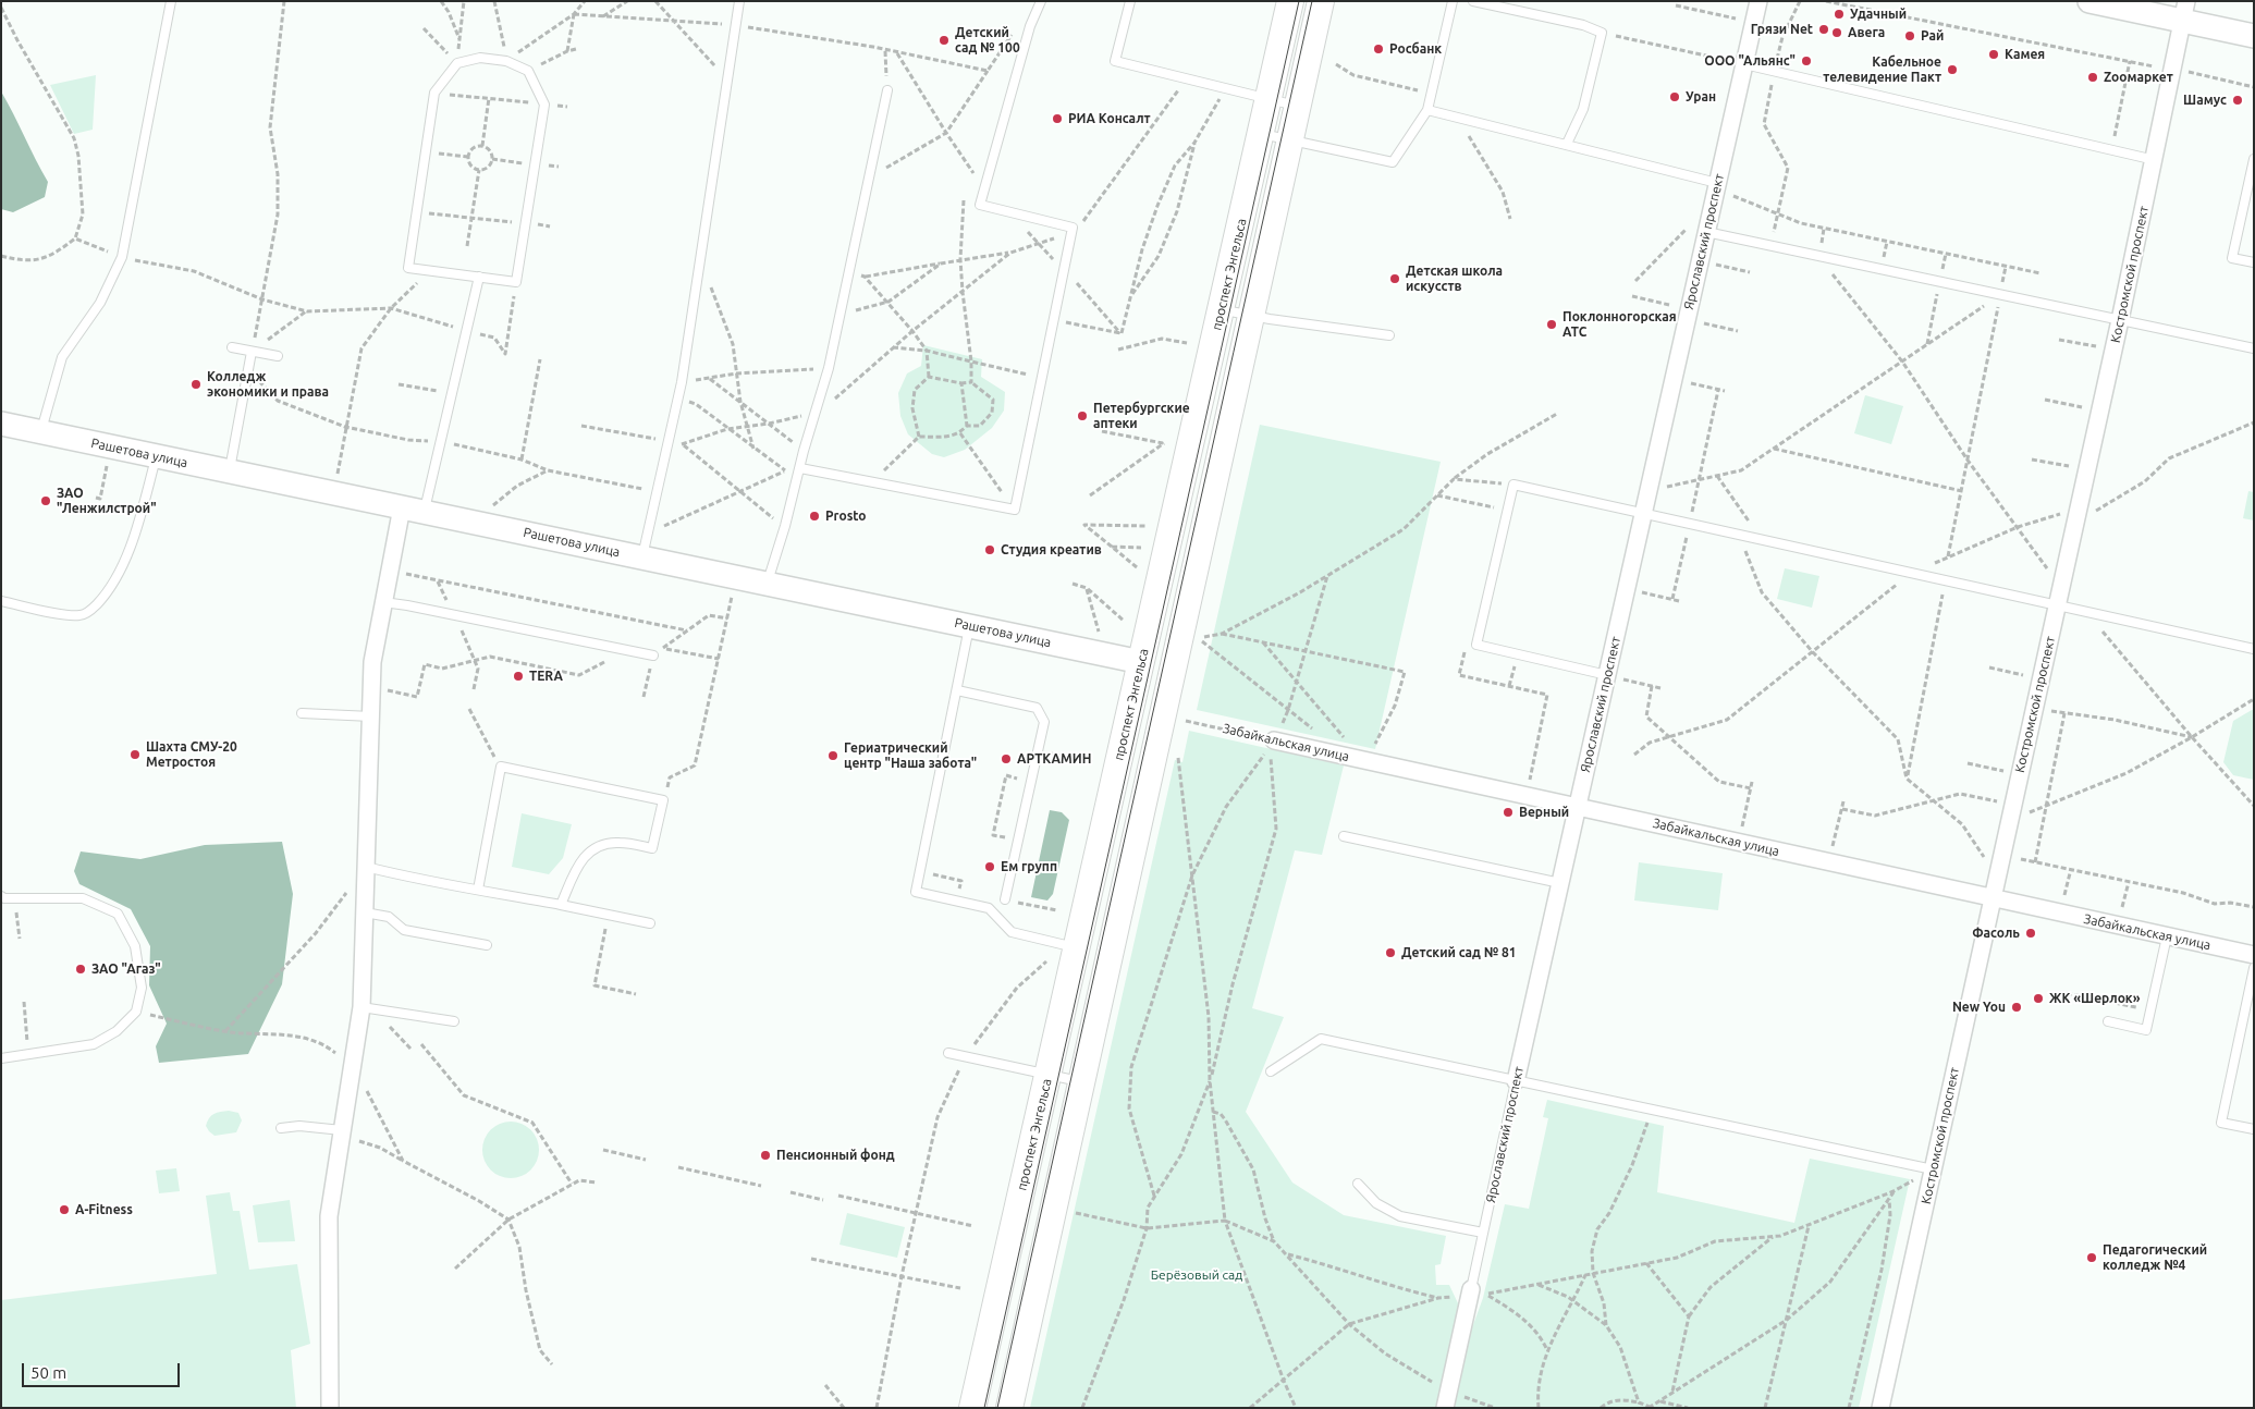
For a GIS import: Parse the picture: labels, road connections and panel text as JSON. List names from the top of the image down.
{
  "streets": {
    "main road": ["проспект Энгельса"],
    "street": [
      "Ярославский проспект",
      "Костромской проспект",
      "Рашетова улица",
      "Забайкальская улица"
    ]
  },
  "crossings": [
    ["Ярославский проспект", "Забайкальская улица"],
    ["проспект Энгельса", "Рашетова улица"],
    ["Костромской проспект", "Забайкальская улица"]
  ],
  "parks": ["Берёзовый сад"],
  "places": [
    "Удачный",
    "Грязи Net",
    "Авега",
    "Рай",
    "Детский сад № 100",
    "Росбанк",
    "Камея",
    "ООО \"Альянс\"",
    "Кабельное телевидение Пакт",
    "Zooмаркет",
    "Уран",
    "Шамус",
    "РИА Консалт",
    "Детская школа искусств",
    "Поклонногорская АТС",
    "Колледж экономики и права",
    "Петербургские аптеки",
    "ЗАО \"Ленжилстрой\"",
    "Prosto",
    "Студия креатив",
    "TERA",
    "Шахта СМУ-20 Метростоя",
    "Гериатрический центр \"Наша забота\"",
    "АРТКАМИН",
    "Верный",
    "Ем групп",
    "Фасоль",
    "Детский сад № 81",
    "ЗАО \"Агаз\"",
    "ЖК «Шерлок»",
    "New You",
    "Пенсионный фонд",
    "A-Fitness",
    "Педагогический колледж №4"
  ],
  "scale_bar": "50 m"
}
